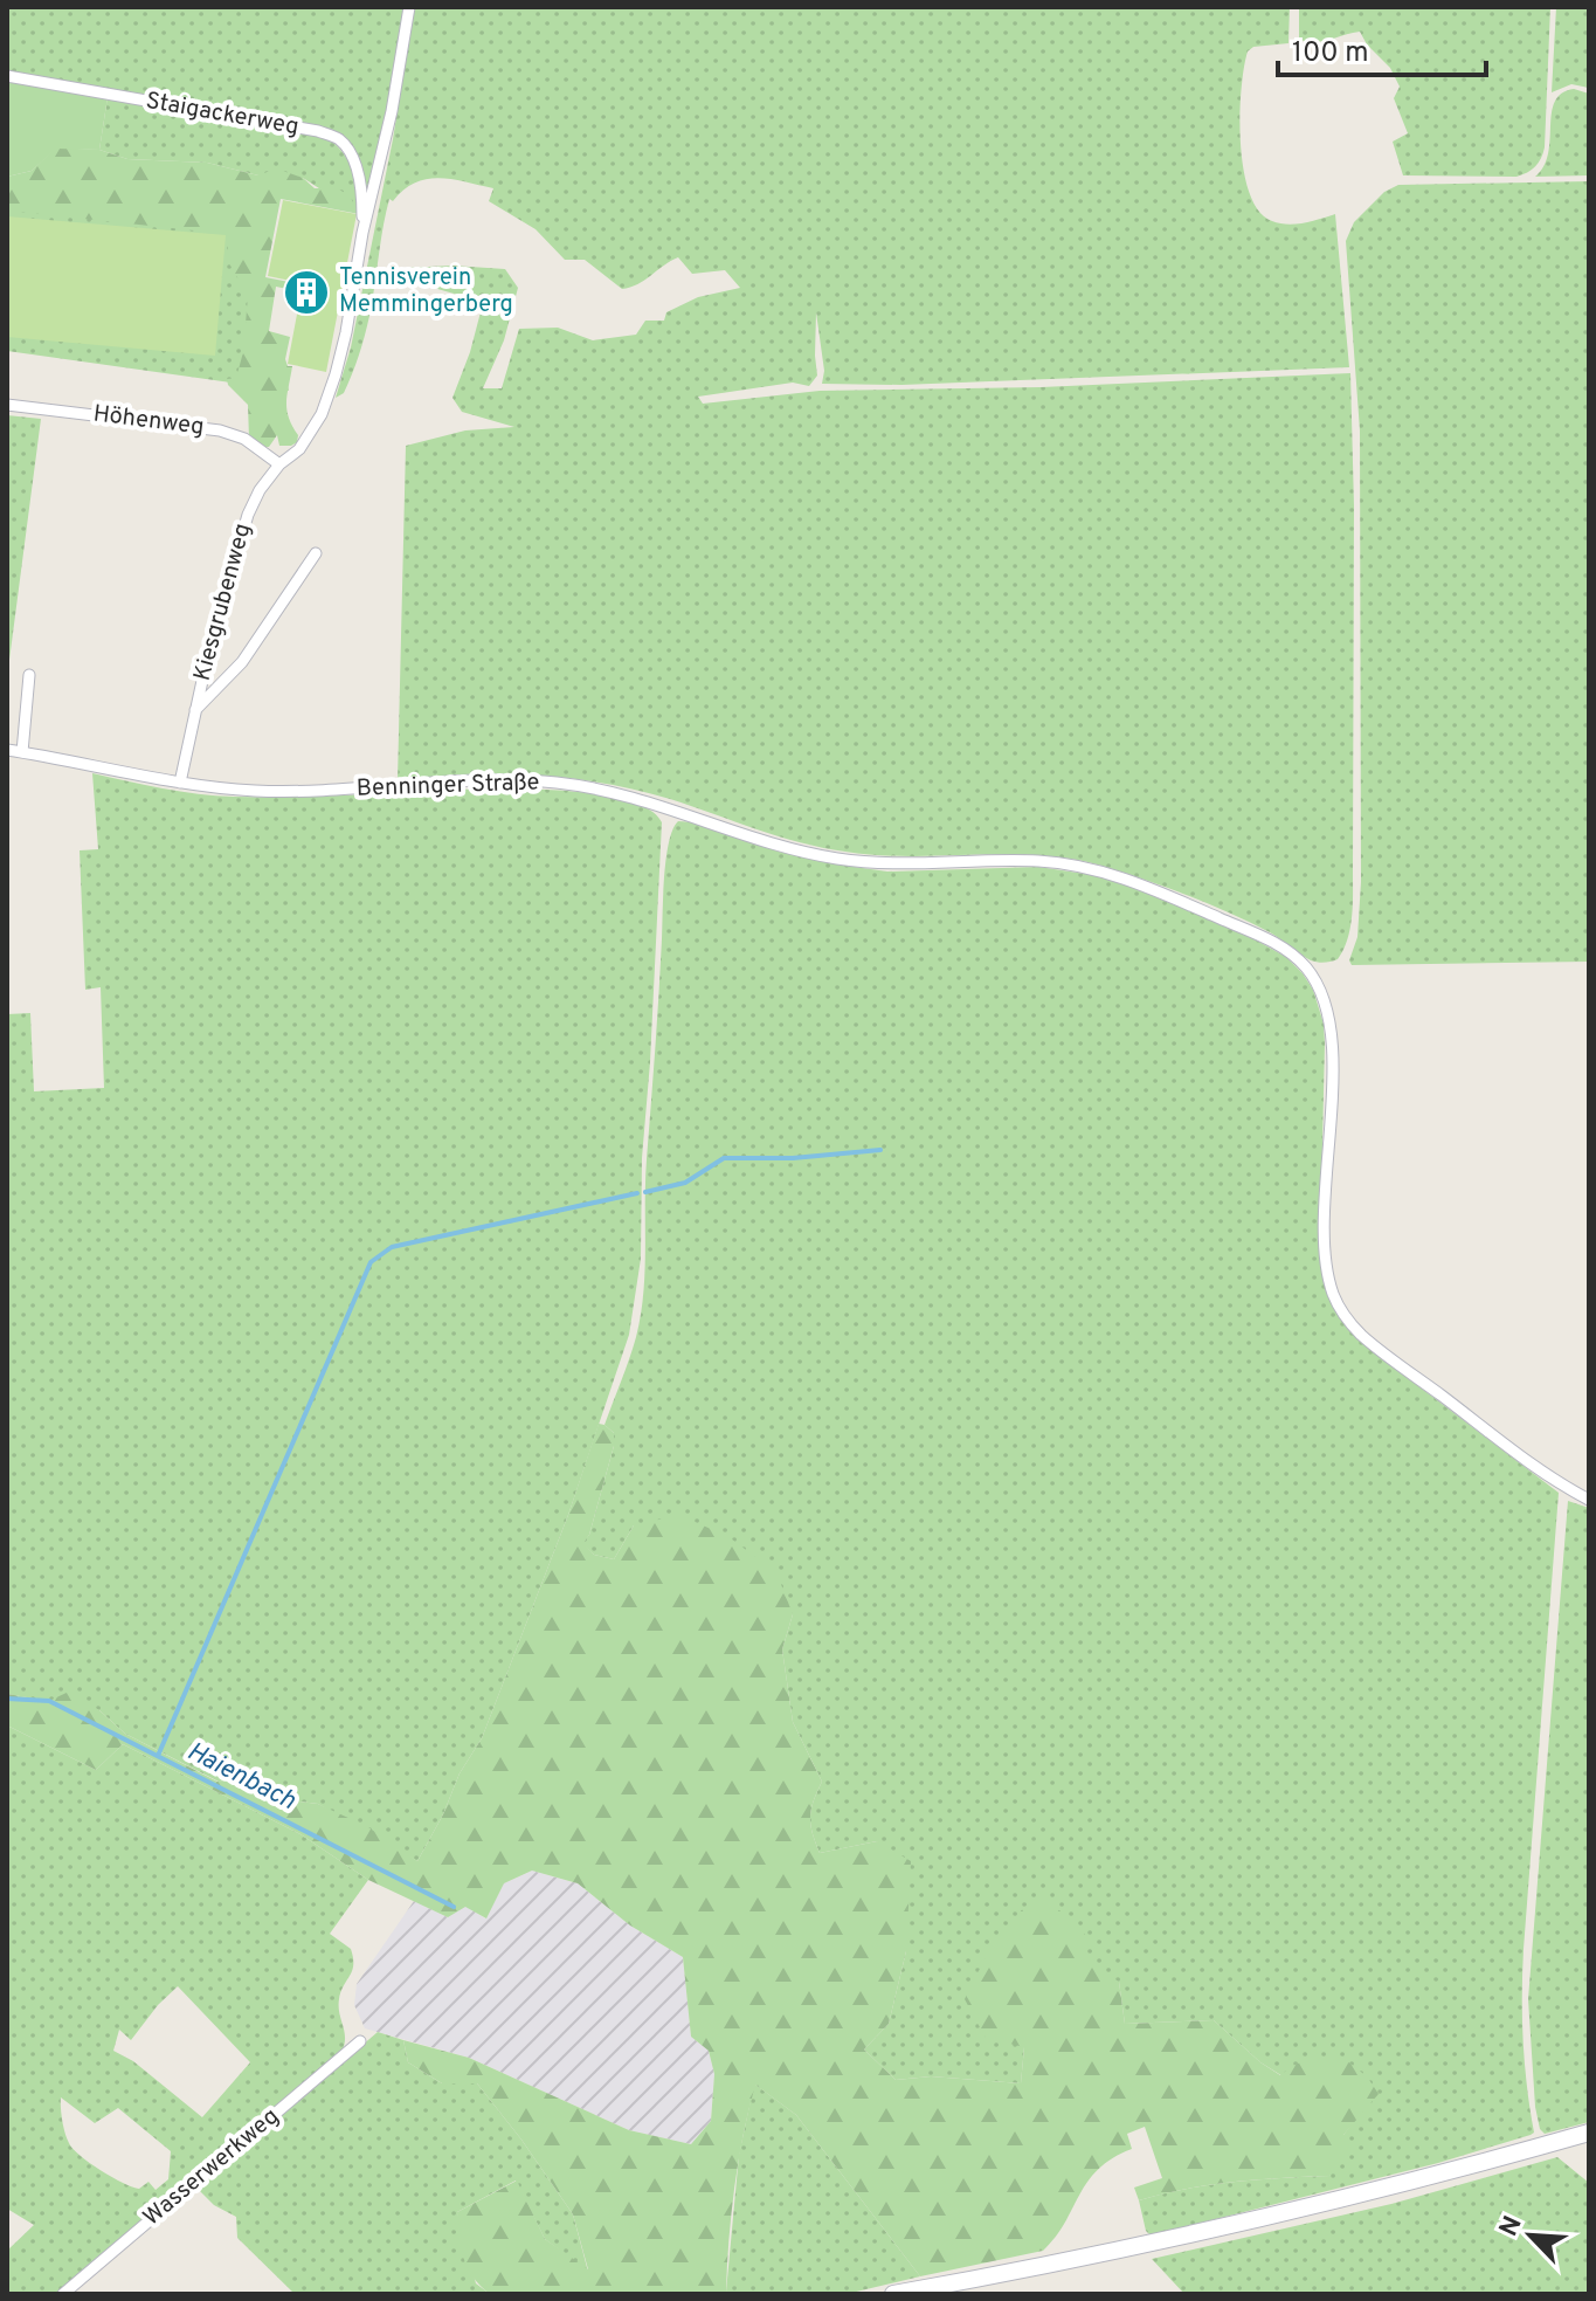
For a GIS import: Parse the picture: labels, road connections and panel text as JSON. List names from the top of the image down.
{
  "streets": {
    "street": [
      "Staigackerweg",
      "Höhenweg",
      "Kiesgrubenweg",
      "Benninger Straße",
      "Wasserwerkweg"
    ]
  },
  "crossings": [
    ["Staigackerweg", "Kiesgrubenweg"],
    ["Höhenweg", "Kiesgrubenweg"],
    ["Kiesgrubenweg", "Benninger Straße"]
  ],
  "water": ["Haienbach"],
  "places": {
    "building": ["Tennisverein Memmingerberg"]
  },
  "scale_bar": "100 m",
  "north": "top left"
}
